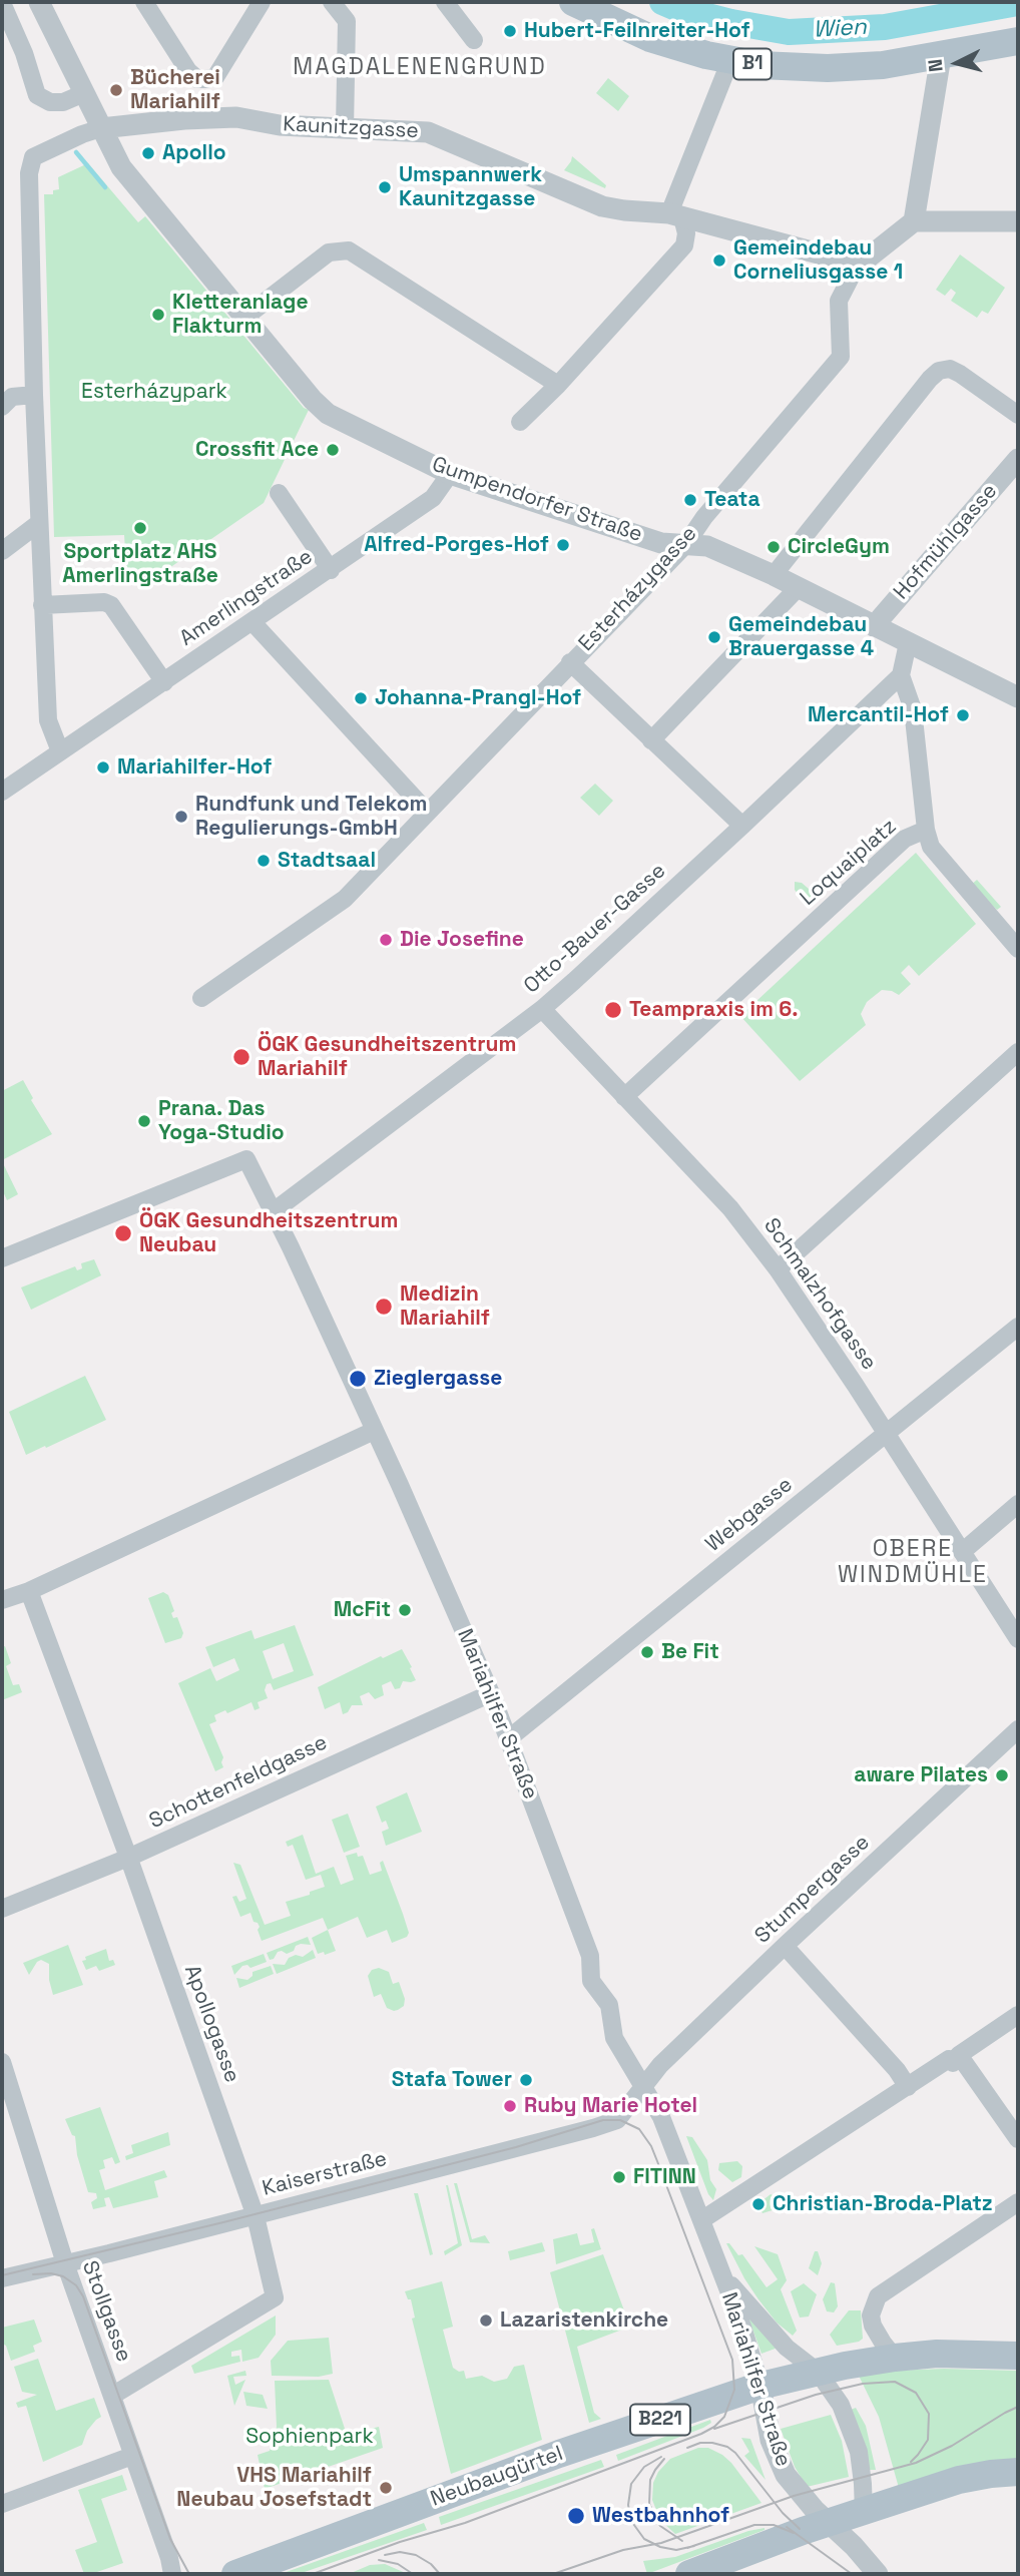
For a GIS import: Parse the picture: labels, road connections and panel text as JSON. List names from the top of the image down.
{
  "streets": {
    "main road": ["B1", "B221", "Neubaugürtel"],
    "street": [
      "Kaunitzgasse",
      "Gumpendorfer Straße",
      "Hofmühlgasse",
      "Esterházygasse",
      "Amerlingstraße",
      "Loquaiplatz",
      "Otto-Bauer-Gasse",
      "Schmalzhofgasse",
      "Webgasse",
      "Mariahilfer Straße",
      "Schottenfeldgasse",
      "Stumpergasse",
      "Apollogasse",
      "Kaiserstraße",
      "Stollgasse"
    ]
  },
  "crossings": [
    ["Kaunitzgasse", "Gumpendorfer Straße"],
    ["Kaunitzgasse", "Esterházygasse"],
    ["Gumpendorfer Straße", "Hofmühlgasse"],
    ["Gumpendorfer Straße", "Esterházygasse"],
    ["Gumpendorfer Straße", "Amerlingstraße"],
    ["Loquaiplatz", "Schmalzhofgasse"],
    ["Otto-Bauer-Gasse", "Schmalzhofgasse"],
    ["Otto-Bauer-Gasse", "Mariahilfer Straße"],
    ["Schmalzhofgasse", "Webgasse"],
    ["Webgasse", "Mariahilfer Straße"],
    ["Mariahilfer Straße", "Schottenfeldgasse"],
    ["Mariahilfer Straße", "Stumpergasse"],
    ["Mariahilfer Straße", "Kaiserstraße"],
    ["Mariahilfer Straße", "B221"],
    ["Mariahilfer Straße", "Neubaugürtel"],
    ["Schottenfeldgasse", "Apollogasse"],
    ["Stumpergasse", "Kaiserstraße"],
    ["Apollogasse", "Kaiserstraße"],
    ["Apollogasse", "Stollgasse"],
    ["Kaiserstraße", "Stollgasse"],
    ["B221", "Neubaugürtel"]
  ],
  "districts": ["MAGDALENENGRUND", "OBERE WINDMÜHLE"],
  "water": ["Wien"],
  "parks": ["Esterházypark", "Sophienpark"],
  "places": [
    "Hubert-Feilnreiter-Hof",
    "Bücherei Mariahilf",
    "Apollo",
    "Umspannwerk Kaunitzgasse",
    "Gemeindebau Corneliusgasse 1",
    "Kletteranlage Flakturm",
    "Crossfit Ace",
    "Teata",
    "Sportplatz AHS Amerlingstraße",
    "Alfred-Porges-Hof",
    "CircleGym",
    "Gemeindebau Brauergasse 4",
    "Johanna-Prangl-Hof",
    "Mercantil-Hof",
    "Mariahilfer-Hof",
    "Rundfunk und Telekom Regulierungs-GmbH",
    "Stadtsaal",
    "Die Josefine",
    "Teampraxis im 6.",
    "ÖGK Gesundheitszentrum Mariahilf",
    "Prana. Das Yoga-Studio",
    "ÖGK Gesundheitszentrum Neubau",
    "Medizin Mariahilf",
    "Zieglergasse",
    "McFit",
    "Be Fit",
    "aware Pilates",
    "Stafa Tower",
    "Ruby Marie Hotel",
    "FITINN",
    "Christian-Broda-Platz",
    "Lazaristenkirche",
    "VHS Mariahilf Neubau Josefstadt",
    "Westbahnhof"
  ],
  "north": "left"
}
